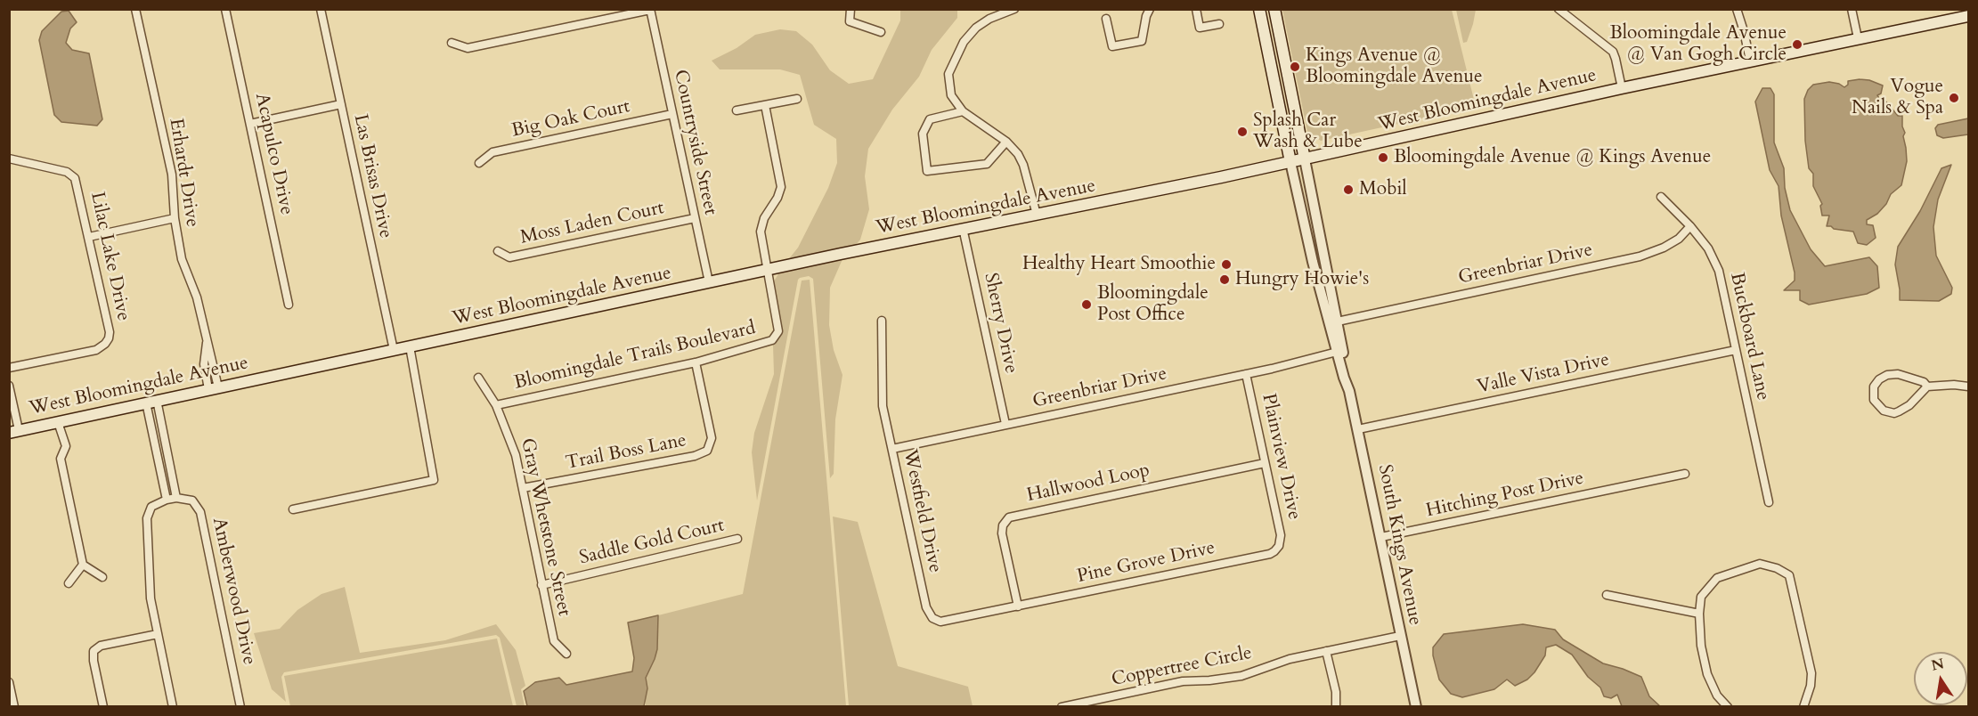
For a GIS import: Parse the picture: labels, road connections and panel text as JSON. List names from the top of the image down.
{
  "streets": {
    "main road": ["West Bloomingdale Avenue", "South Kings Avenue"],
    "street": [
      "Big Oak Court",
      "Countryside Street",
      "Acapulco Drive",
      "Erhardt Drive",
      "Las Brisas Drive",
      "Moss Laden Court",
      "Lilac Lake Drive",
      "Greenbriar Drive",
      "Sherry Drive",
      "Buckboard Lane",
      "Bloomingdale Trails Boulevard",
      "Valle Vista Drive",
      "Trail Boss Lane",
      "Plainview Drive",
      "Hallwood Loop",
      "Hitching Post Drive",
      "Westfield Drive",
      "Gray Whetstone Street",
      "Saddle Gold Court",
      "Pine Grove Drive",
      "Amberwood Drive",
      "Coppertree Circle"
    ]
  },
  "crossings": [
    ["West Bloomingdale Avenue", "Countryside Street"],
    ["West Bloomingdale Avenue", "Erhardt Drive"],
    ["West Bloomingdale Avenue", "Las Brisas Drive"],
    ["West Bloomingdale Avenue", "Sherry Drive"],
    ["West Bloomingdale Avenue", "Bloomingdale Trails Boulevard"],
    ["West Bloomingdale Avenue", "South Kings Avenue"],
    ["Big Oak Court", "Countryside Street"],
    ["Countryside Street", "Moss Laden Court"],
    ["Greenbriar Drive", "Sherry Drive"],
    ["Greenbriar Drive", "Buckboard Lane"],
    ["Greenbriar Drive", "Plainview Drive"],
    ["Greenbriar Drive", "Westfield Drive"],
    ["Greenbriar Drive", "South Kings Avenue"],
    ["Buckboard Lane", "Valle Vista Drive"],
    ["Bloomingdale Trails Boulevard", "Trail Boss Lane"],
    ["Bloomingdale Trails Boulevard", "Gray Whetstone Street"],
    ["Valle Vista Drive", "South Kings Avenue"],
    ["Trail Boss Lane", "Gray Whetstone Street"],
    ["Plainview Drive", "Hallwood Loop"],
    ["Plainview Drive", "Pine Grove Drive"],
    ["Hallwood Loop", "Westfield Drive"],
    ["Hallwood Loop", "Pine Grove Drive"],
    ["Hitching Post Drive", "South Kings Avenue"],
    ["Westfield Drive", "Pine Grove Drive"],
    ["Gray Whetstone Street", "Saddle Gold Court"],
    ["South Kings Avenue", "Coppertree Circle"]
  ],
  "places": [
    "Bloomingdale Avenue @ Van Gogh Circle",
    "Kings Avenue @ Bloomingdale Avenue",
    "Vogue Nails & Spa",
    "Splash Car Wash & Lube",
    "Bloomingdale Avenue @ Kings Avenue",
    "Mobil",
    "Healthy Heart Smoothie",
    "Hungry Howie's",
    "Bloomingdale Post Office"
  ],
  "north": "top"
}
